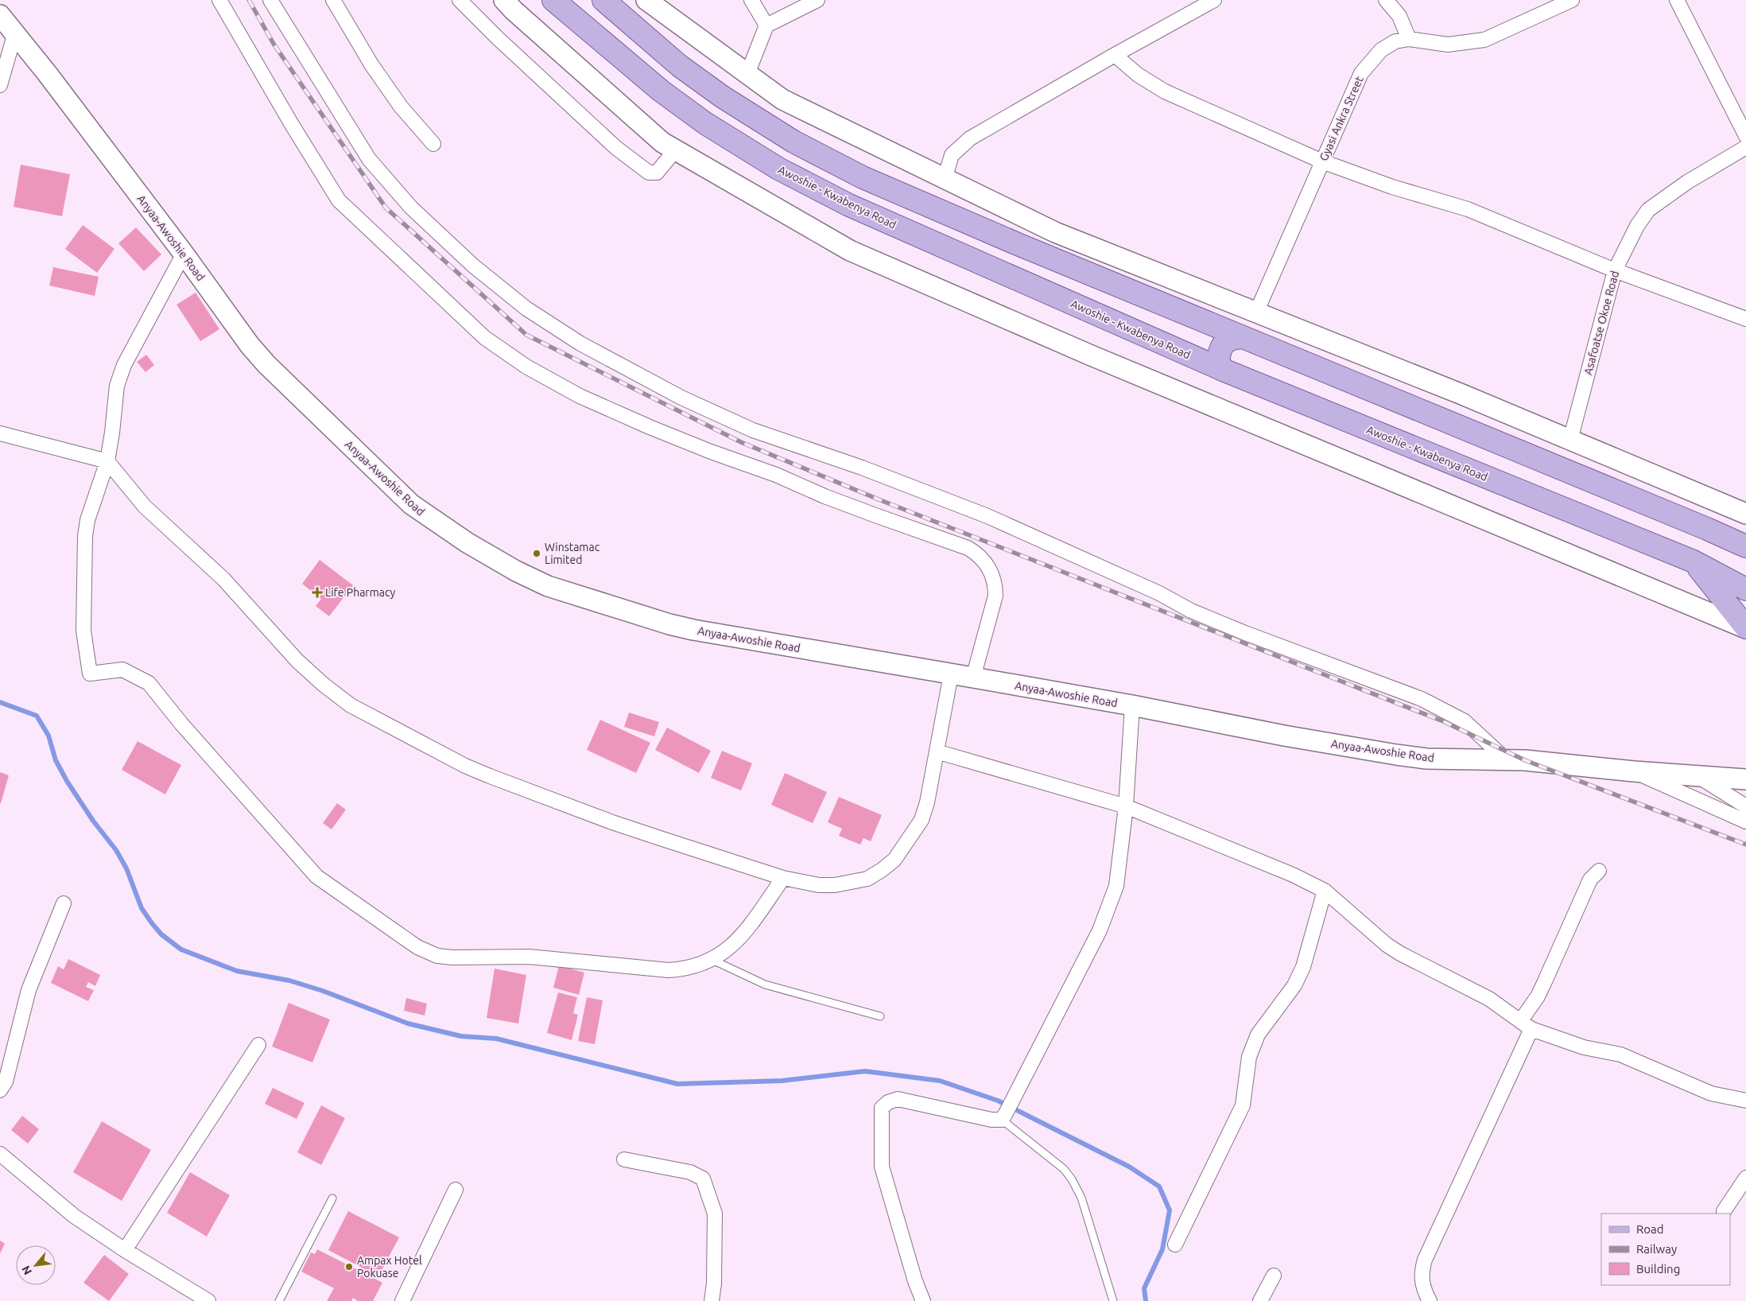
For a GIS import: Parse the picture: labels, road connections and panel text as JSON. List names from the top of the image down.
{
  "streets": {
    "main road": ["Awoshie - Kwabenya Road"],
    "street": ["Gyasi Ankra Street", "Anyaa-Awoshie Road", "Asafoatse Okoe Road"]
  },
  "places": {
    "other": ["Winstamac Limited", "Ampax Hotel Pokuase"],
    "health": ["Life Pharmacy"]
  },
  "legend": ["Road", "Railway", "Building"],
  "north": "bottom left"
}
